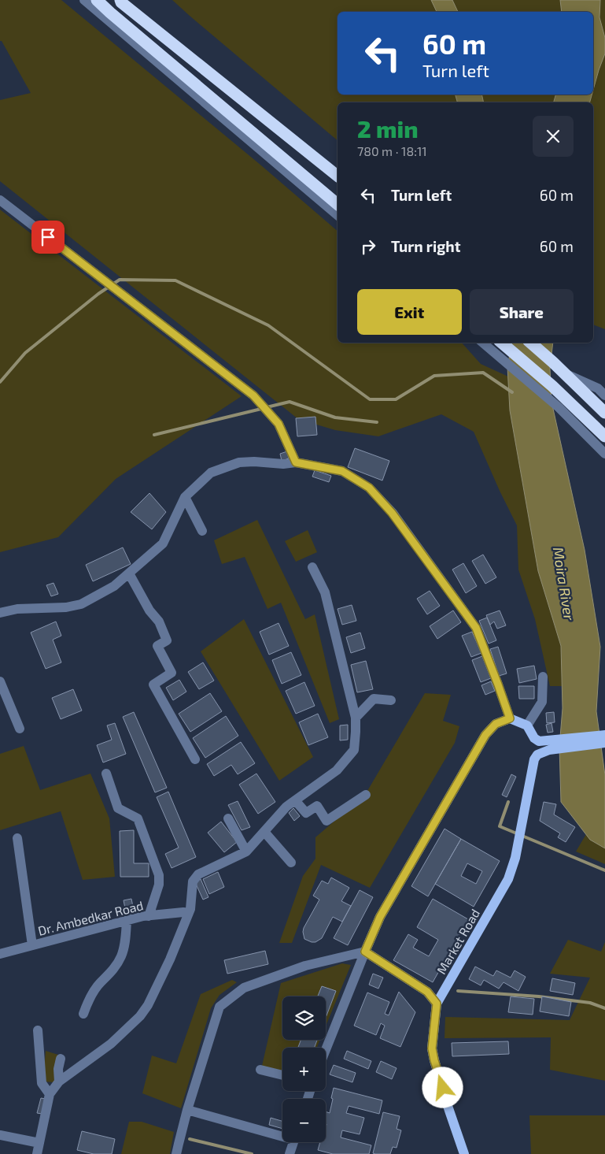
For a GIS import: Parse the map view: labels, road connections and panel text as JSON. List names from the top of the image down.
{
  "streets": {
    "main road": ["Market Road"],
    "street": ["Dr. Ambedkar Road"]
  },
  "water": ["Moira River"],
  "page": {
    "turn": ["60 m", "Turn left"],
    "heading": ["2 min", "780 m · 18:11"],
    "list": [
      {
        "name": "Turn left",
        "value": "60 m"
      },
      {
        "name": "Turn right",
        "value": "60 m"
      }
    ],
    "buttons": ["Exit", "Share"],
    "map_buttons": ["+", "−"]
  }
}
